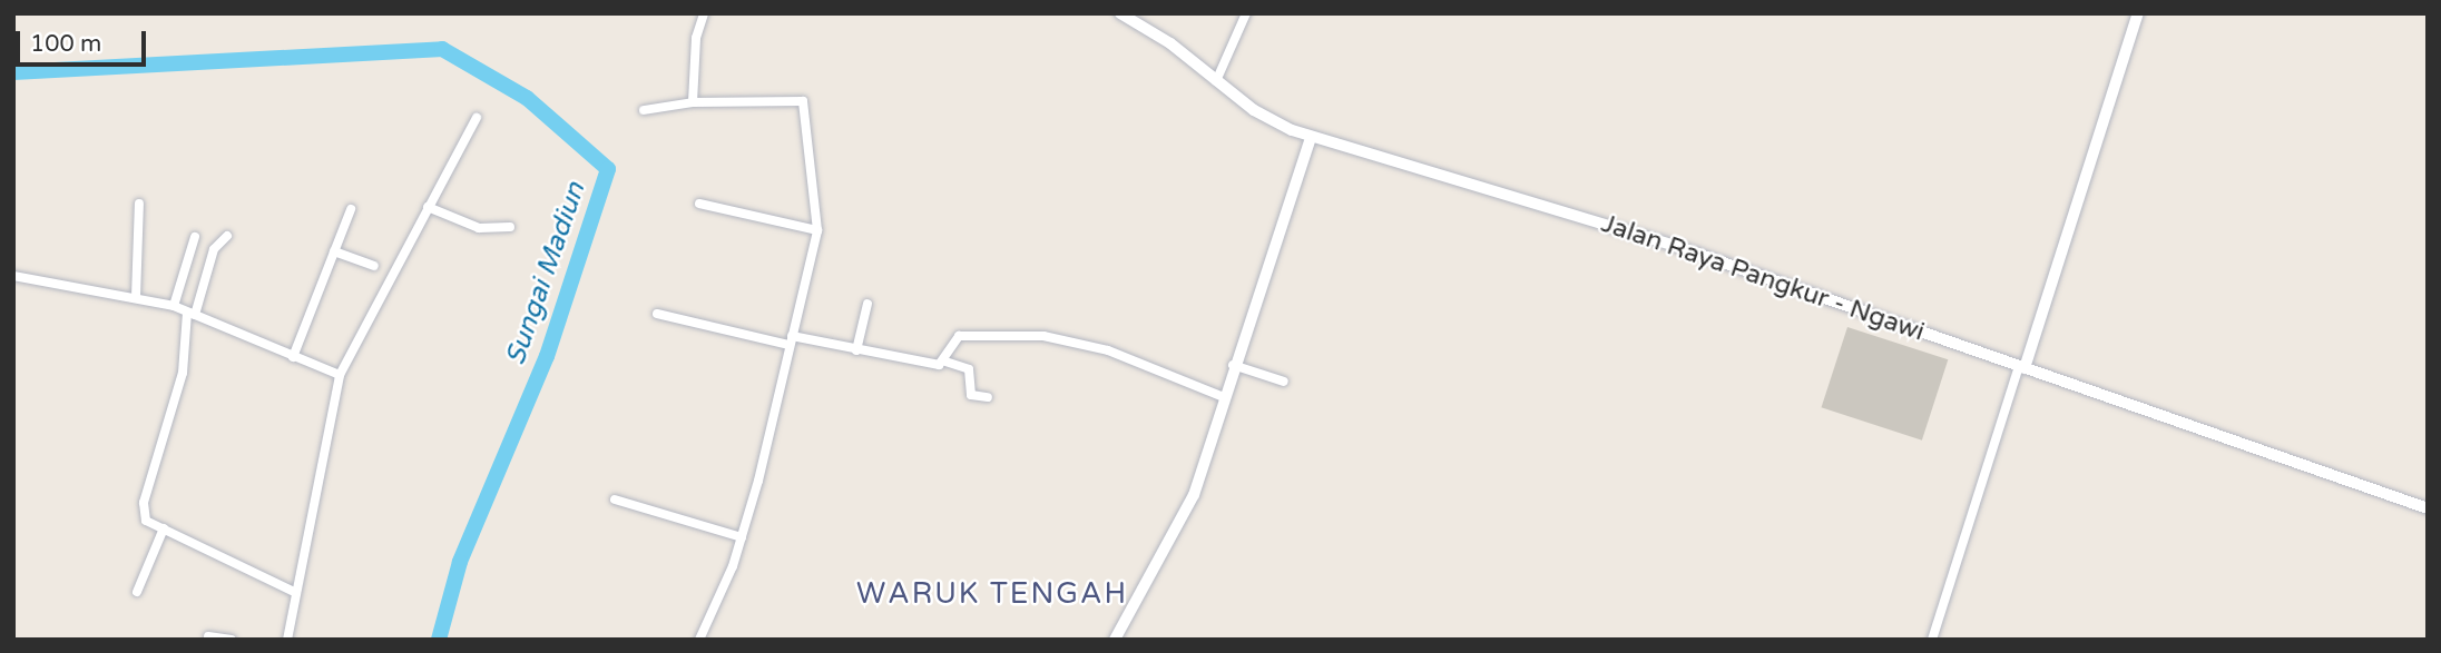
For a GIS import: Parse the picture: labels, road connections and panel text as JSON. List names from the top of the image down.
{
  "streets": {
    "main road": ["Jalan Raya Pangkur - Ngawi"]
  },
  "districts": ["WARUK TENGAH"],
  "water": ["Sungai Madiun"],
  "scale_bar": "100 m"
}
